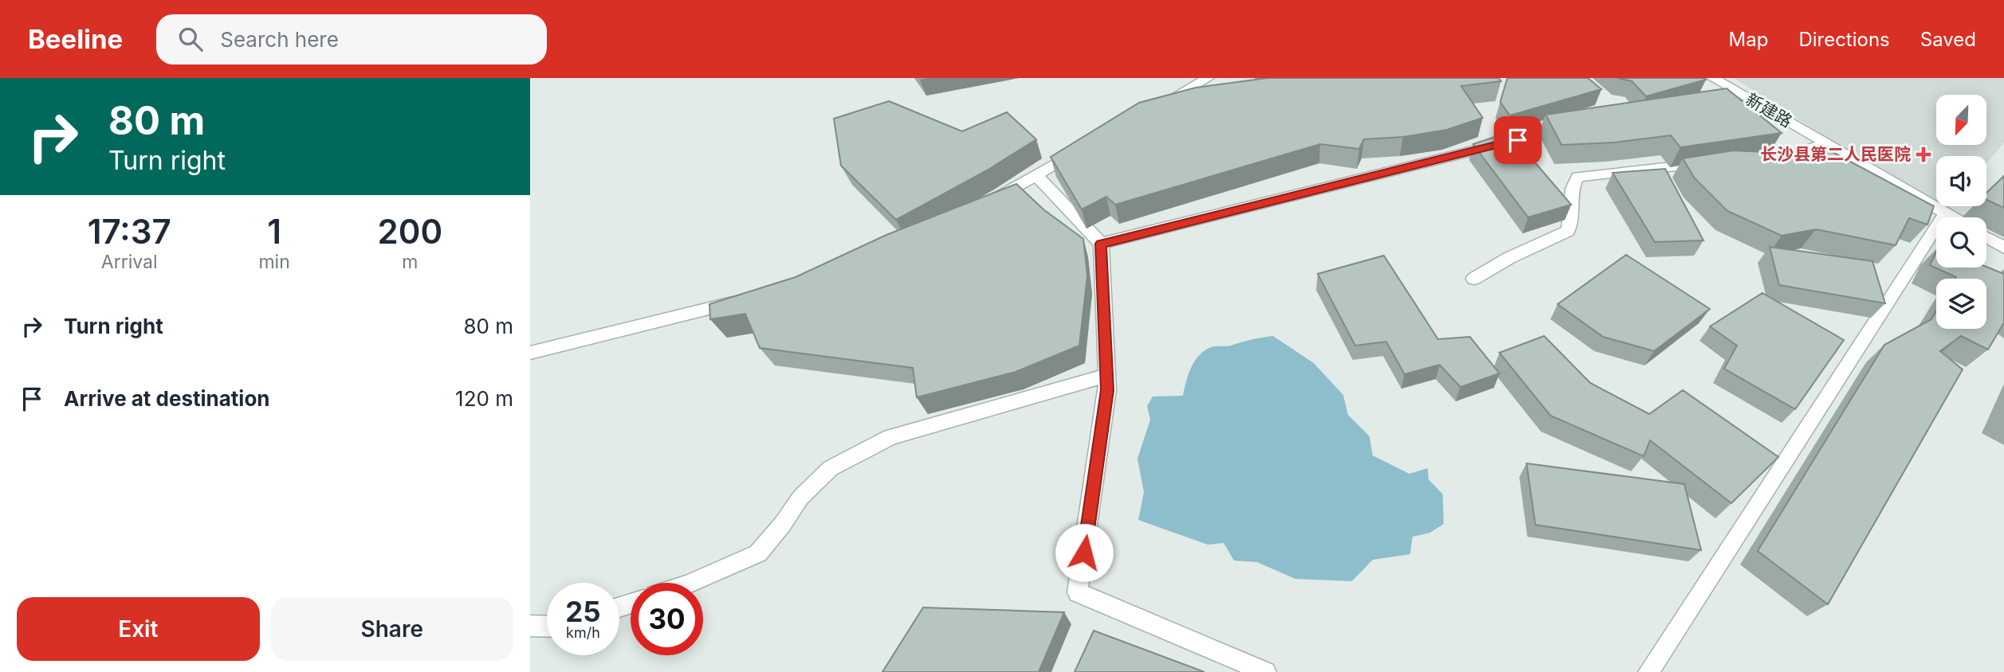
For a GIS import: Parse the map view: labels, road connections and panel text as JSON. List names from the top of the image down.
{
  "streets": {
    "street": ["新建路"]
  },
  "places": {
    "health": ["长沙县第二人民医院"]
  },
  "north": "bottom left",
  "page": {
    "header": "Beeline",
    "search": "Search here",
    "nav": ["Map", "Directions", "Saved"],
    "turn": ["80 m", "Turn right"],
    "eta": [
      "17:37",
      "Arrival",
      "1",
      "min",
      "200",
      "m"
    ],
    "list": [
      {
        "name": "Turn right",
        "value": "80 m"
      },
      {
        "name": "Arrive at destination",
        "value": "120 m"
      }
    ],
    "speed": "25 km/h",
    "limit": "30",
    "buttons": ["Exit", "Share"]
  }
}
